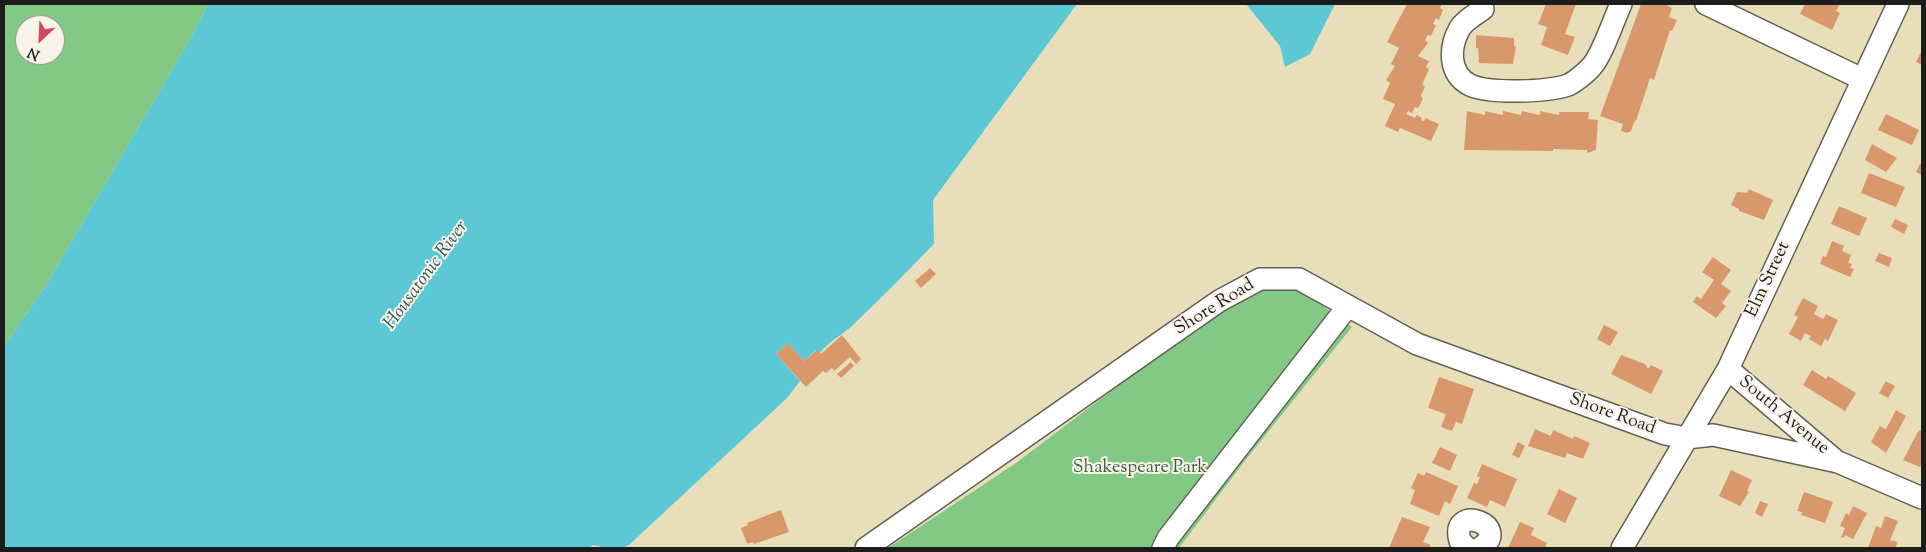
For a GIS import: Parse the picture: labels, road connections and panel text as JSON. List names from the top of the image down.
{
  "streets": {
    "street": ["Elm Street", "Shore Road", "South Avenue"]
  },
  "crossings": [
    ["Elm Street", "Shore Road"],
    ["Elm Street", "South Avenue"],
    ["Shore Road", "South Avenue"]
  ],
  "water": ["Housatonic River"],
  "parks": ["Shakespeare Park"],
  "north": "bottom left"
}
